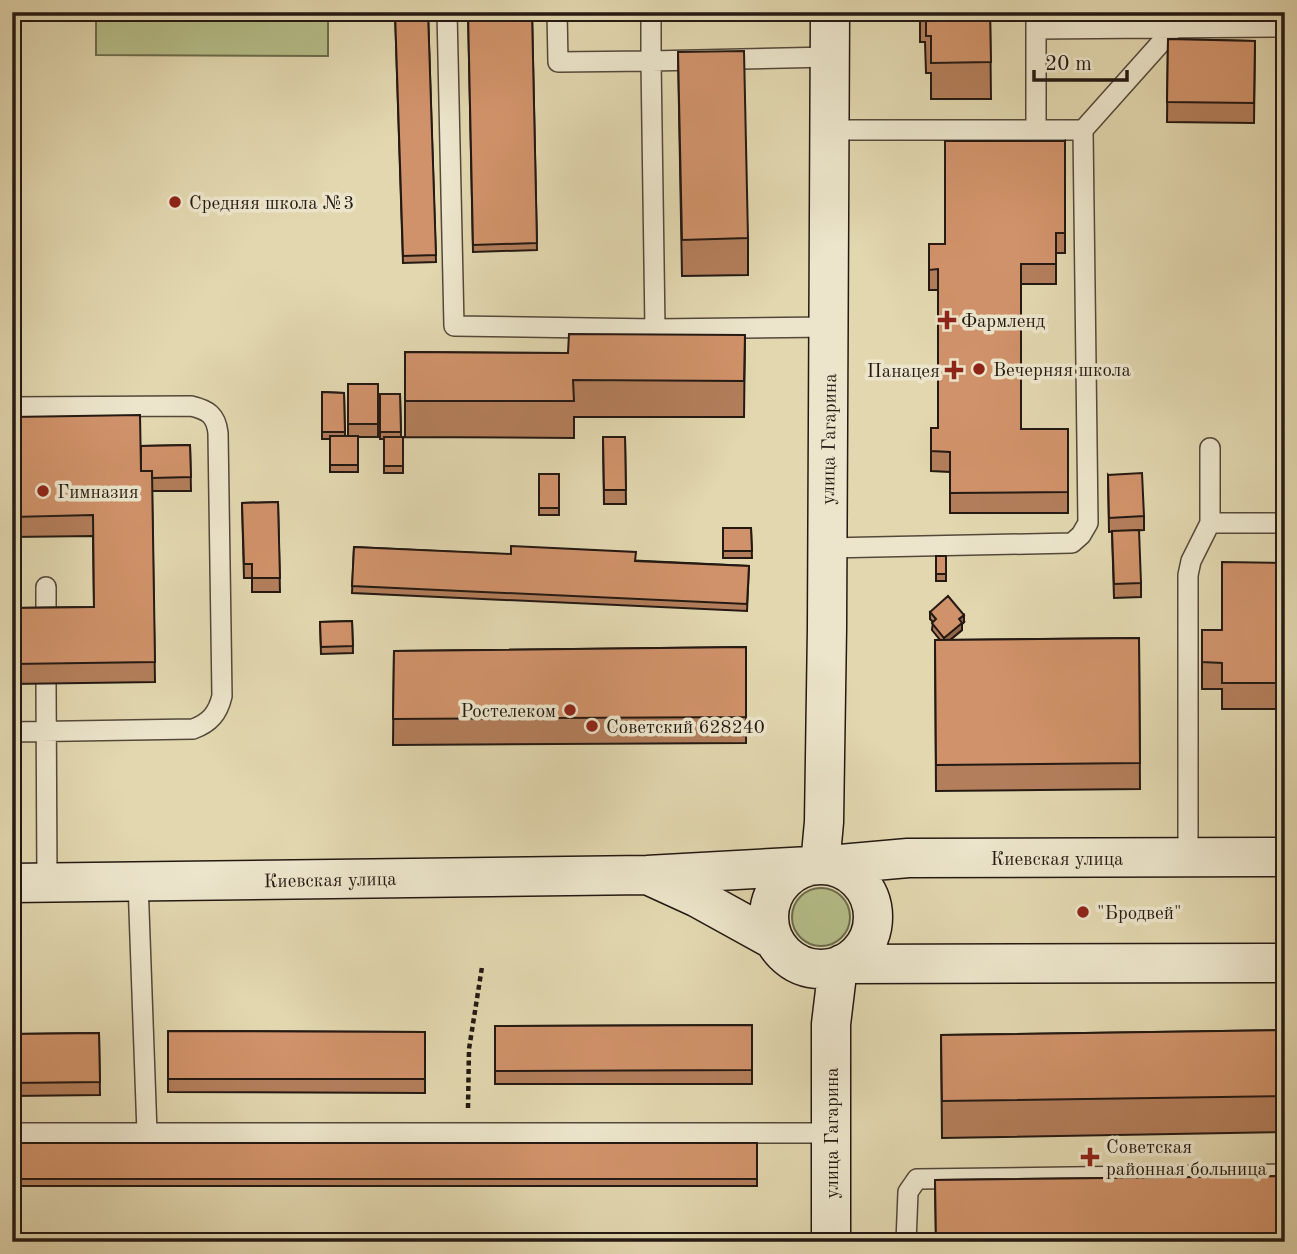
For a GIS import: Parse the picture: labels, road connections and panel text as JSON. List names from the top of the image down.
{
  "streets": {
    "main road": ["улица Гагарина", "Киевская улица"]
  },
  "crossings": [
    ["улица Гагарина", "Киевская улица"]
  ],
  "places": {
    "other": [
      "Средняя школа №3",
      "Вечерняя школа",
      "Гимназия",
      "Ростелеком",
      "Советский 628240",
      "\"Бродвей\""
    ],
    "health": ["Фармленд", "Панацея", "Советская районная больница"]
  },
  "scale_bar": "20 m"
}
